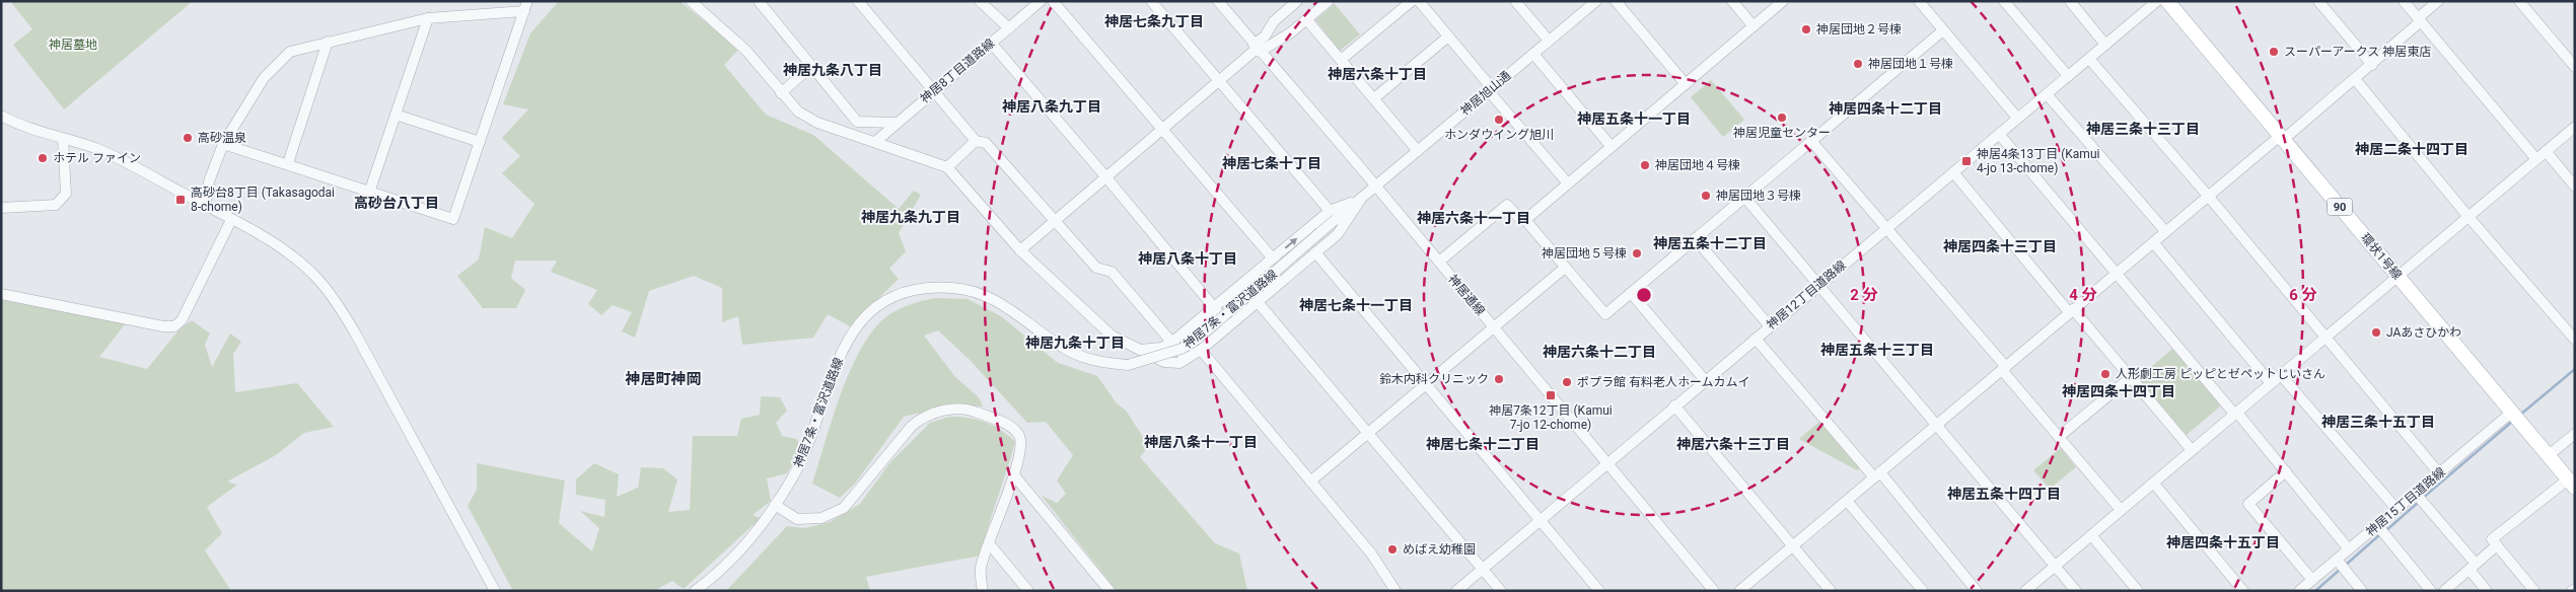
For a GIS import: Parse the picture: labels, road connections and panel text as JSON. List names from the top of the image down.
{
  "streets": {
    "main road": ["90", "環状1号線"],
    "street": [
      "神居8丁目道路線",
      "神居旭山通",
      "神居通線",
      "神居12丁目道路線",
      "神居7条・富沢道路線",
      "神居15丁目道路線"
    ]
  },
  "crossings": [
    ["神居旭山通", "神居通線"],
    ["神居旭山通", "神居7条・富沢道路線"],
    ["環状1号線", "神居15丁目道路線"],
    ["神居通線", "神居12丁目道路線"],
    ["神居通線", "神居7条・富沢道路線"]
  ],
  "districts": [
    "神居七条九丁目",
    "神居九条八丁目",
    "神居六条十丁目",
    "神居八条九丁目",
    "神居四条十二丁目",
    "神居五条十一丁目",
    "神居三条十三丁目",
    "神居二条十四丁目",
    "神居七条十丁目",
    "高砂台八丁目",
    "神居九条九丁目",
    "神居六条十一丁目",
    "神居五条十二丁目",
    "神居四条十三丁目",
    "神居八条十丁目",
    "神居七条十一丁目",
    "神居九条十丁目",
    "神居五条十三丁目",
    "神居六条十二丁目",
    "神居町神岡",
    "神居四条十四丁目",
    "神居三条十五丁目",
    "神居八条十一丁目",
    "神居七条十二丁目",
    "神居六条十三丁目",
    "神居五条十四丁目",
    "神居四条十五丁目"
  ],
  "parks": ["神居墓地"],
  "places": {
    "other": [
      "神居団地２号棟",
      "スーパーアークス 神居東店",
      "神居団地１号棟",
      "神居児童センター",
      "ホンダウイング旭川",
      "高砂温泉",
      "ホテル ファイン",
      "神居団地４号棟",
      "神居団地３号棟",
      "神居団地５号棟",
      "JAあさひかわ",
      "人形劇工房 ピッピとゼペットじいさん",
      "鈴木内科クリニック",
      "ポプラ館 有料老人ホームカムイ",
      "めばえ幼稚園"
    ],
    "transit": ["神居4条13丁目 (Kamui 4-jo 13-chome)", "高砂台8丁目 (Takasagodai 8-chome)", "神居7条12丁目 (Kamui 7-jo 12-chome)"]
  },
  "rings": ["2 分", "4 分", "6 分"]
}
